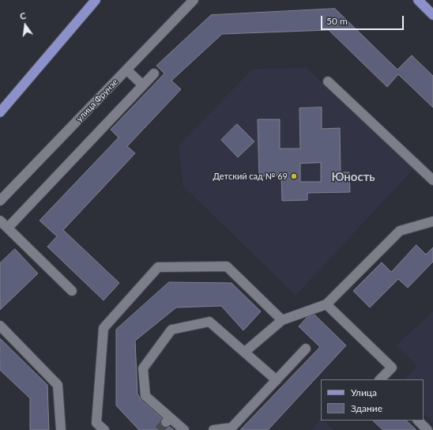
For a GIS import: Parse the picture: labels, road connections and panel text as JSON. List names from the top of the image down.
{
  "streets": {
    "street": ["улица Фрунзе"]
  },
  "districts": ["Юность"],
  "places": ["Детский сад № 69"],
  "legend": ["Улица", "Здание"],
  "scale_bar": "50 m",
  "north": "top"
}
